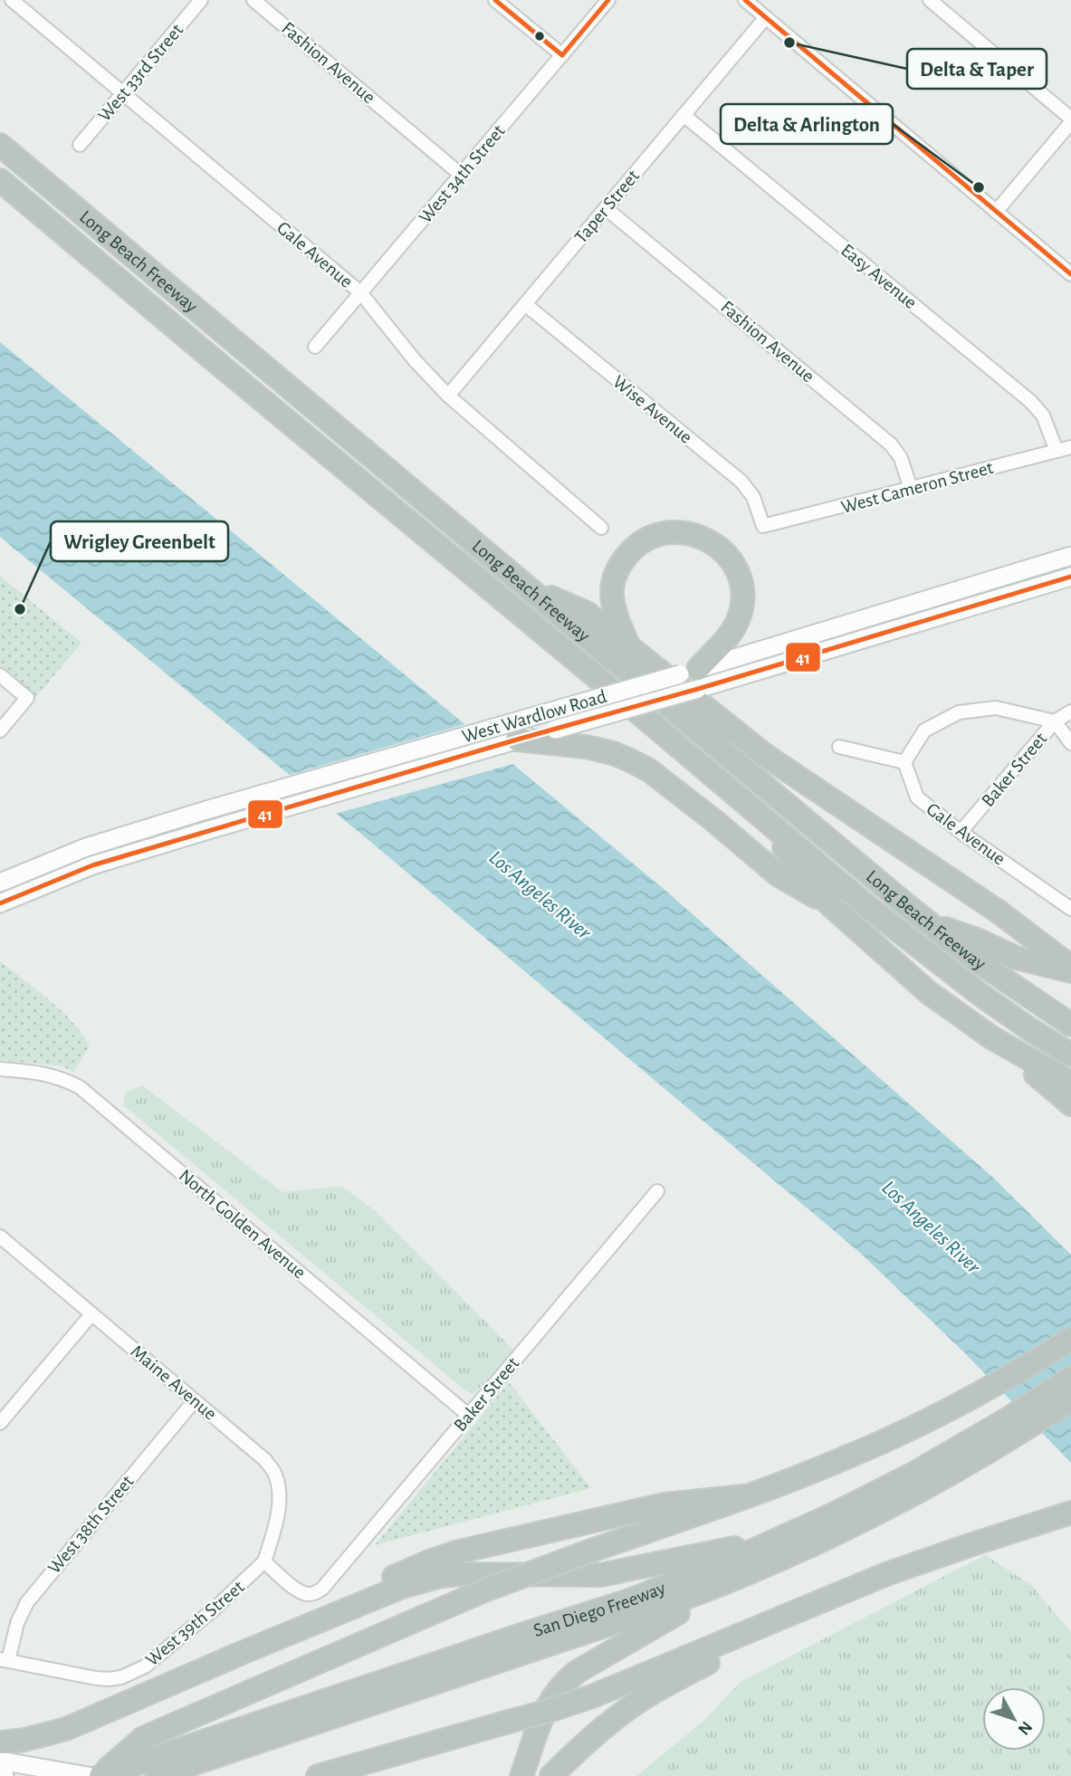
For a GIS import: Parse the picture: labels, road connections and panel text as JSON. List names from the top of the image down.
{
  "streets": {
    "highway": ["Long Beach Freeway", "San Diego Freeway"],
    "main road": ["West Wardlow Road"],
    "street": [
      "Fashion Avenue",
      "West 33rd Street",
      "West 34th Street",
      "Taper Street",
      "Gale Avenue",
      "Easy Avenue",
      "Wise Avenue",
      "West Cameron Street",
      "Baker Street",
      "North Golden Avenue",
      "Maine Avenue",
      "West 38th Street",
      "West 39th Street"
    ]
  },
  "crossings": [
    ["Fashion Avenue", "West 34th Street"],
    ["Fashion Avenue", "Taper Street"],
    ["Fashion Avenue", "West Cameron Street"],
    ["West 33rd Street", "Gale Avenue"],
    ["West 34th Street", "Gale Avenue"],
    ["Taper Street", "Gale Avenue"],
    ["Taper Street", "Easy Avenue"],
    ["Taper Street", "Wise Avenue"],
    ["Gale Avenue", "Baker Street"],
    ["Easy Avenue", "West Cameron Street"],
    ["Wise Avenue", "West Cameron Street"],
    ["Baker Street", "North Golden Avenue"],
    ["Baker Street", "Maine Avenue"],
    ["Baker Street", "West 39th Street"],
    ["Maine Avenue", "West 38th Street"],
    ["Maine Avenue", "West 39th Street"],
    ["West 38th Street", "West 39th Street"]
  ],
  "water": ["Los Angeles River"],
  "places": ["Delta & Taper", "Delta & Arlington", "Wrigley Greenbelt"],
  "lines": ["transit line 41"],
  "north": "bottom right"
}
